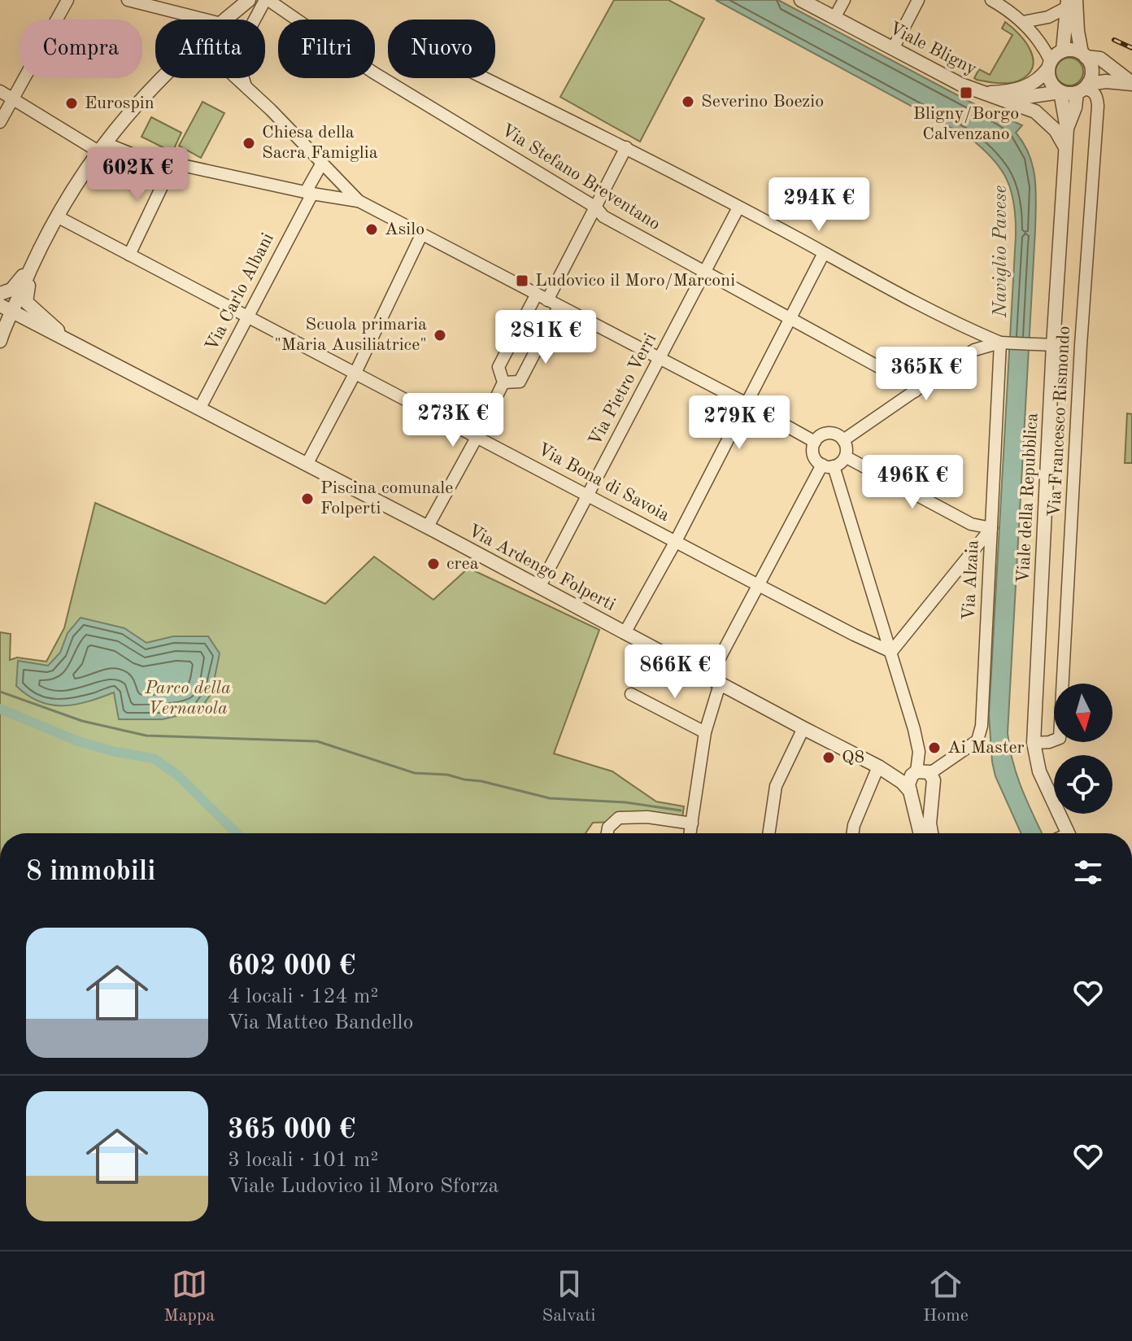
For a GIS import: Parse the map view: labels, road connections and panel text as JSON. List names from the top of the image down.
{
  "streets": {
    "street": [
      "Viale Bligny",
      "Via Stefano Breventano",
      "Via Carlo Albani",
      "Via Pietro Verri",
      "Via Francesco Rismondo",
      "Via Bona di Savoia",
      "Viale della Repubblica",
      "Via Ardengo Folperti",
      "Via Alzaia"
    ]
  },
  "crossings": [
    ["Viale Bligny", "Via Francesco Rismondo"],
    ["Viale Bligny", "Viale della Repubblica"],
    ["Via Stefano Breventano", "Via Pietro Verri"],
    ["Via Carlo Albani", "Via Bona di Savoia"],
    ["Via Carlo Albani", "Via Ardengo Folperti"],
    ["Via Pietro Verri", "Via Bona di Savoia"],
    ["Via Pietro Verri", "Via Ardengo Folperti"],
    ["Via Francesco Rismondo", "Viale della Repubblica"],
    ["Via Ardengo Folperti", "Via Alzaia"]
  ],
  "water": ["Naviglio Pavese"],
  "parks": ["Parco della Vernavola"],
  "places": {
    "transit": ["Bligny/Borgo Calvenzano", "Ludovico il Moro/Marconi"],
    "other": [
      "Severino Boezio",
      "Eurospin",
      "Chiesa della Sacra Famiglia",
      "Asilo",
      "Scuola primaria \"Maria Ausiliatrice\"",
      "Piscina comunale Folperti",
      "crea",
      "Ai Master",
      "Q8"
    ]
  },
  "north": "bottom",
  "page": {
    "chip": [
      "Compra",
      "Affitta",
      "Filtri",
      "Nuovo"
    ],
    "price": [
      "602K €",
      "294K €",
      "281K €",
      "365K €",
      "273K €",
      "279K €",
      "496K €",
      "866K €"
    ],
    "heading": "8 immobili",
    "list": [
      {
        "name": "602 000 €",
        "note": "4 locali · 124 m² · Via Matteo Bandello"
      },
      {
        "name": "365 000 €",
        "note": "3 locali · 101 m² · Viale Ludovico il Moro Sforza"
      }
    ],
    "tabs": ["Mappa", "Salvati", "Home"]
  }
}
